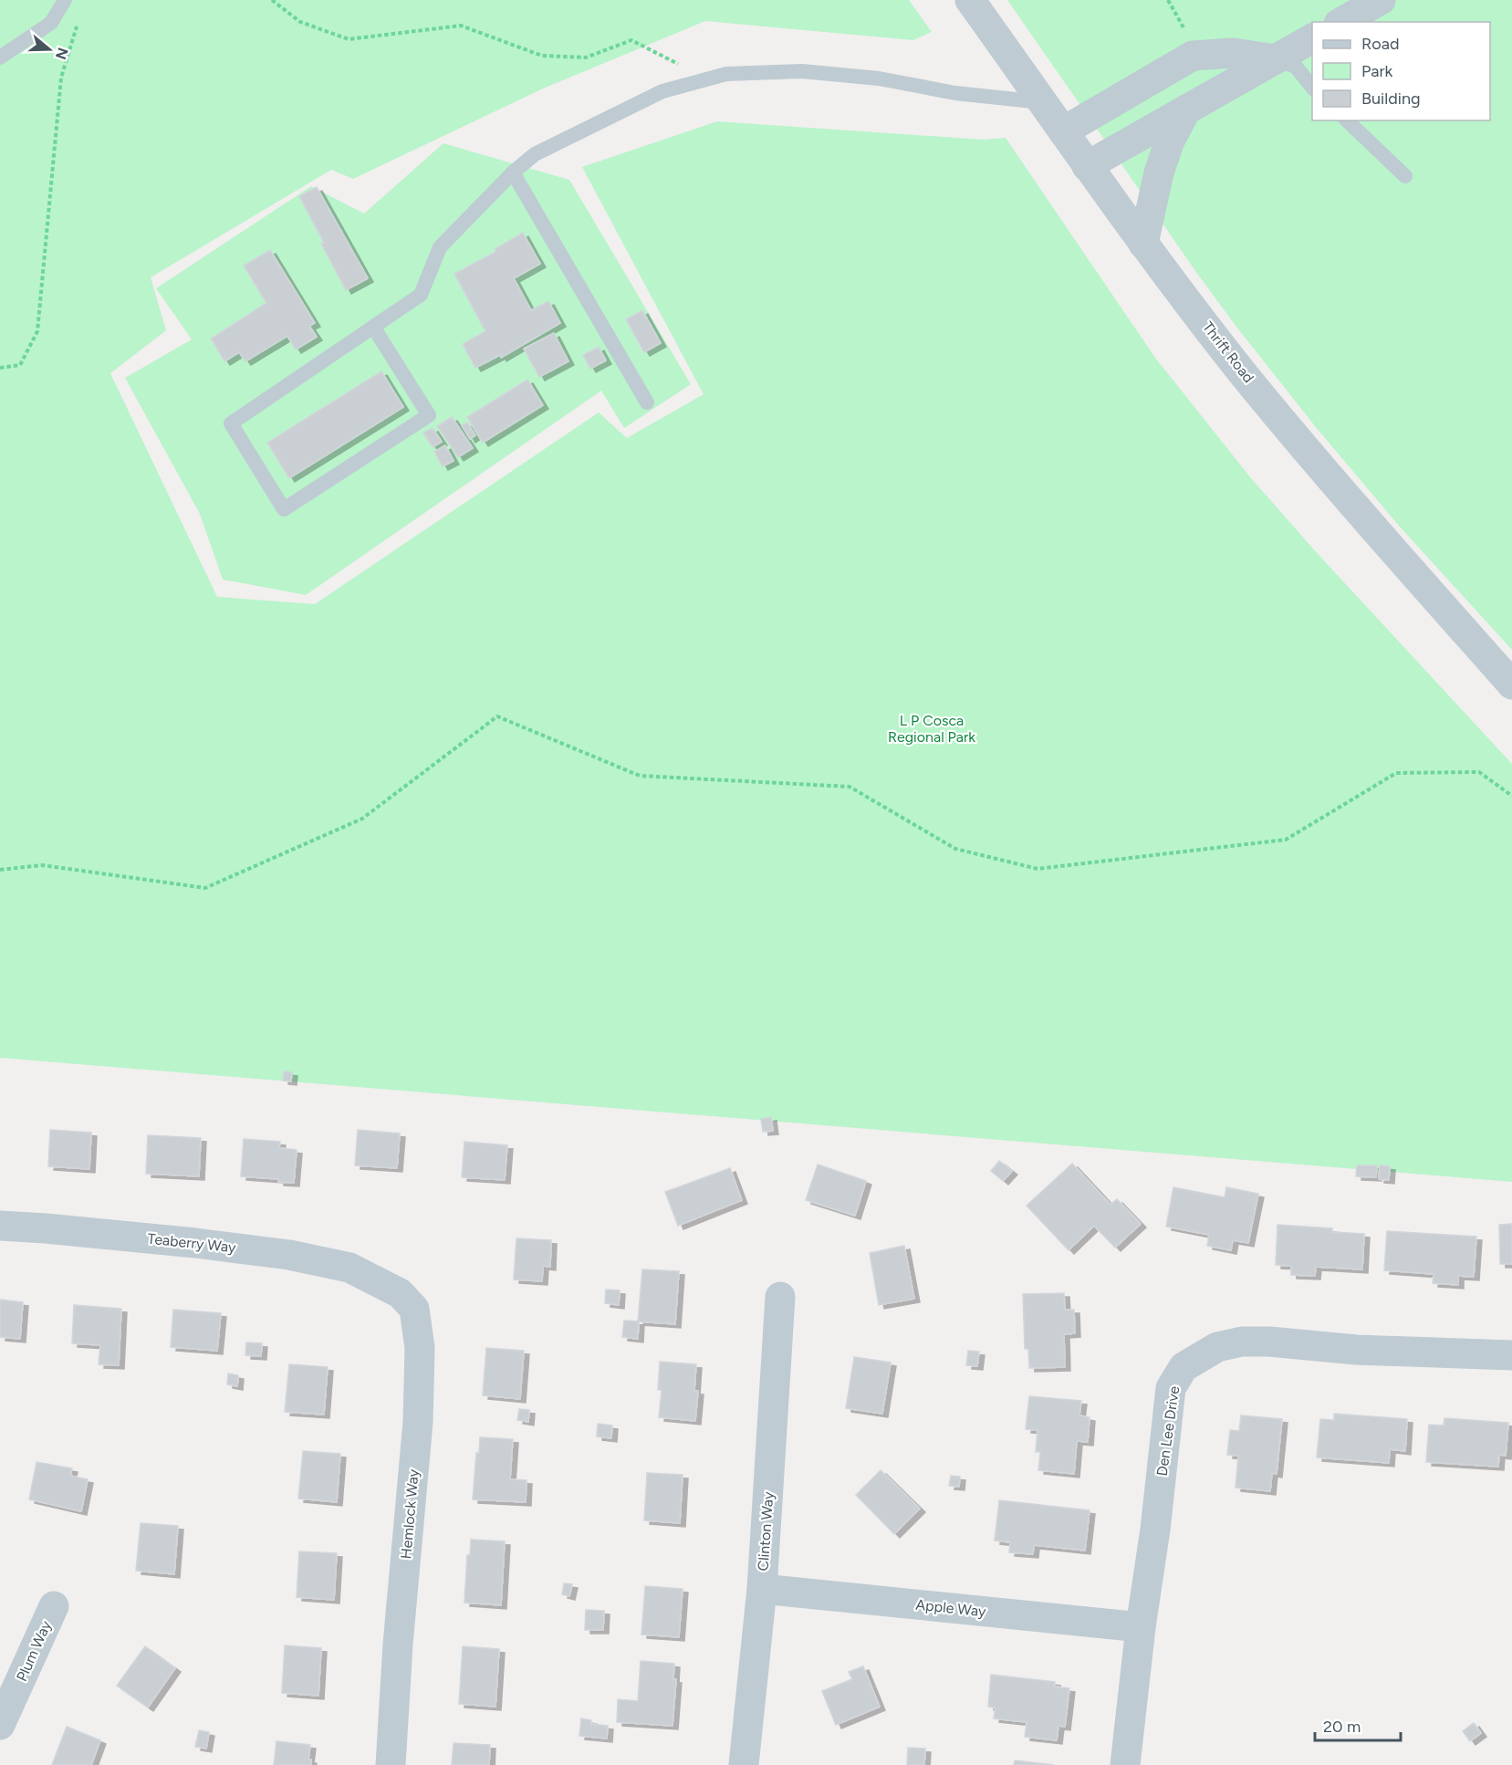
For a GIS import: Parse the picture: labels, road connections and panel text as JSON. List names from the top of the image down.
{
  "streets": {
    "street": [
      "Thrift Road",
      "Teaberry Way",
      "Den Lee Drive",
      "Hemlock Way",
      "Clinton Way",
      "Apple Way",
      "Plum Way"
    ]
  },
  "crossings": [
    ["Teaberry Way", "Hemlock Way"],
    ["Den Lee Drive", "Apple Way"],
    ["Clinton Way", "Apple Way"]
  ],
  "parks": ["L P Cosca Regional Park"],
  "legend": ["Road", "Park", "Building"],
  "scale_bar": "20 m",
  "north": "right"
}
